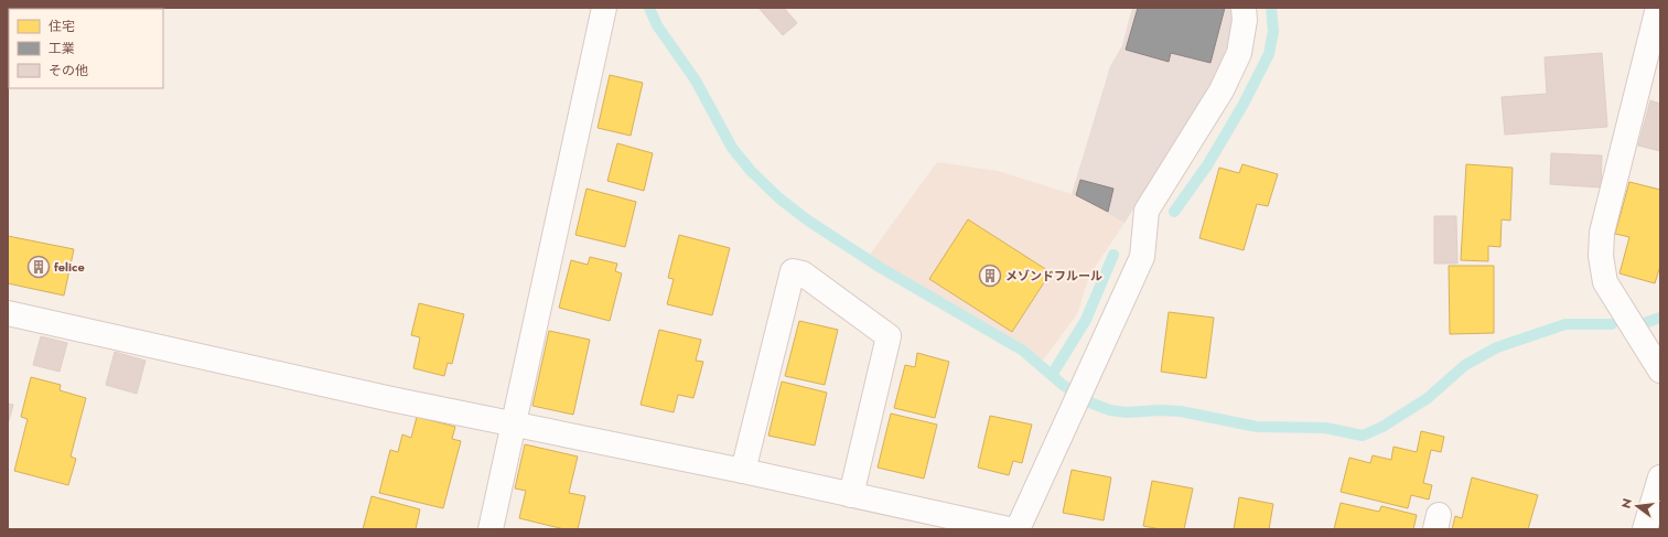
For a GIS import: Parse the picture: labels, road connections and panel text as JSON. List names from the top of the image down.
{
  "places": {
    "building": ["felice", "メゾンドフルール"]
  },
  "legend": ["住宅", "工業", "その他"],
  "north": "left"
}
